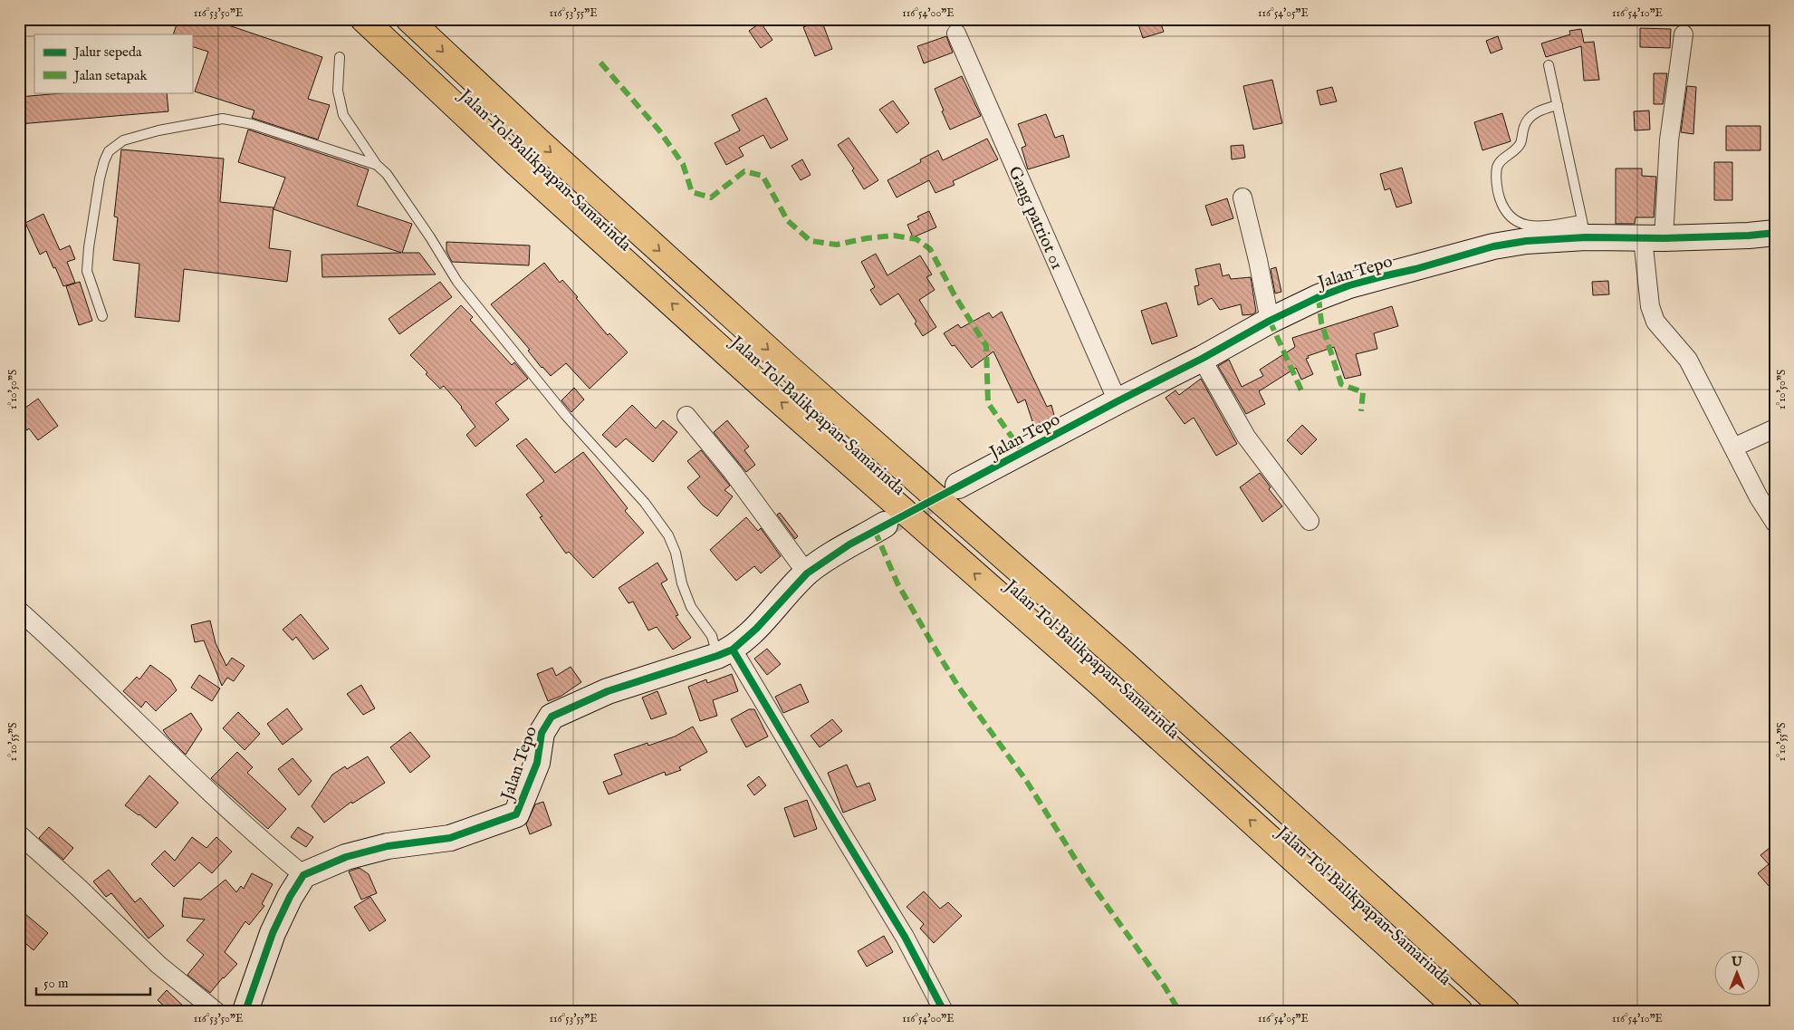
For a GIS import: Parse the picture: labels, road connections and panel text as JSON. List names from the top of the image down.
{
  "streets": {
    "highway": ["Jalan Tol Balikpapan–Samarinda"],
    "street": ["Gang patriot 01", "Jalan Tepo"]
  },
  "crossings": [
    ["Gang patriot 01", "Jalan Tepo"]
  ],
  "legend": ["Jalur sepeda", "Jalan setapak"],
  "scale_bar": "50 m",
  "north": "top",
  "coordinates": [
    "116°53'50\"E",
    "116°53'55\"E",
    "116°54'00\"E",
    "116°54'05\"E",
    "116°54'10\"E",
    "1°10'50\"S",
    "1°10'55\"S"
  ]
}
